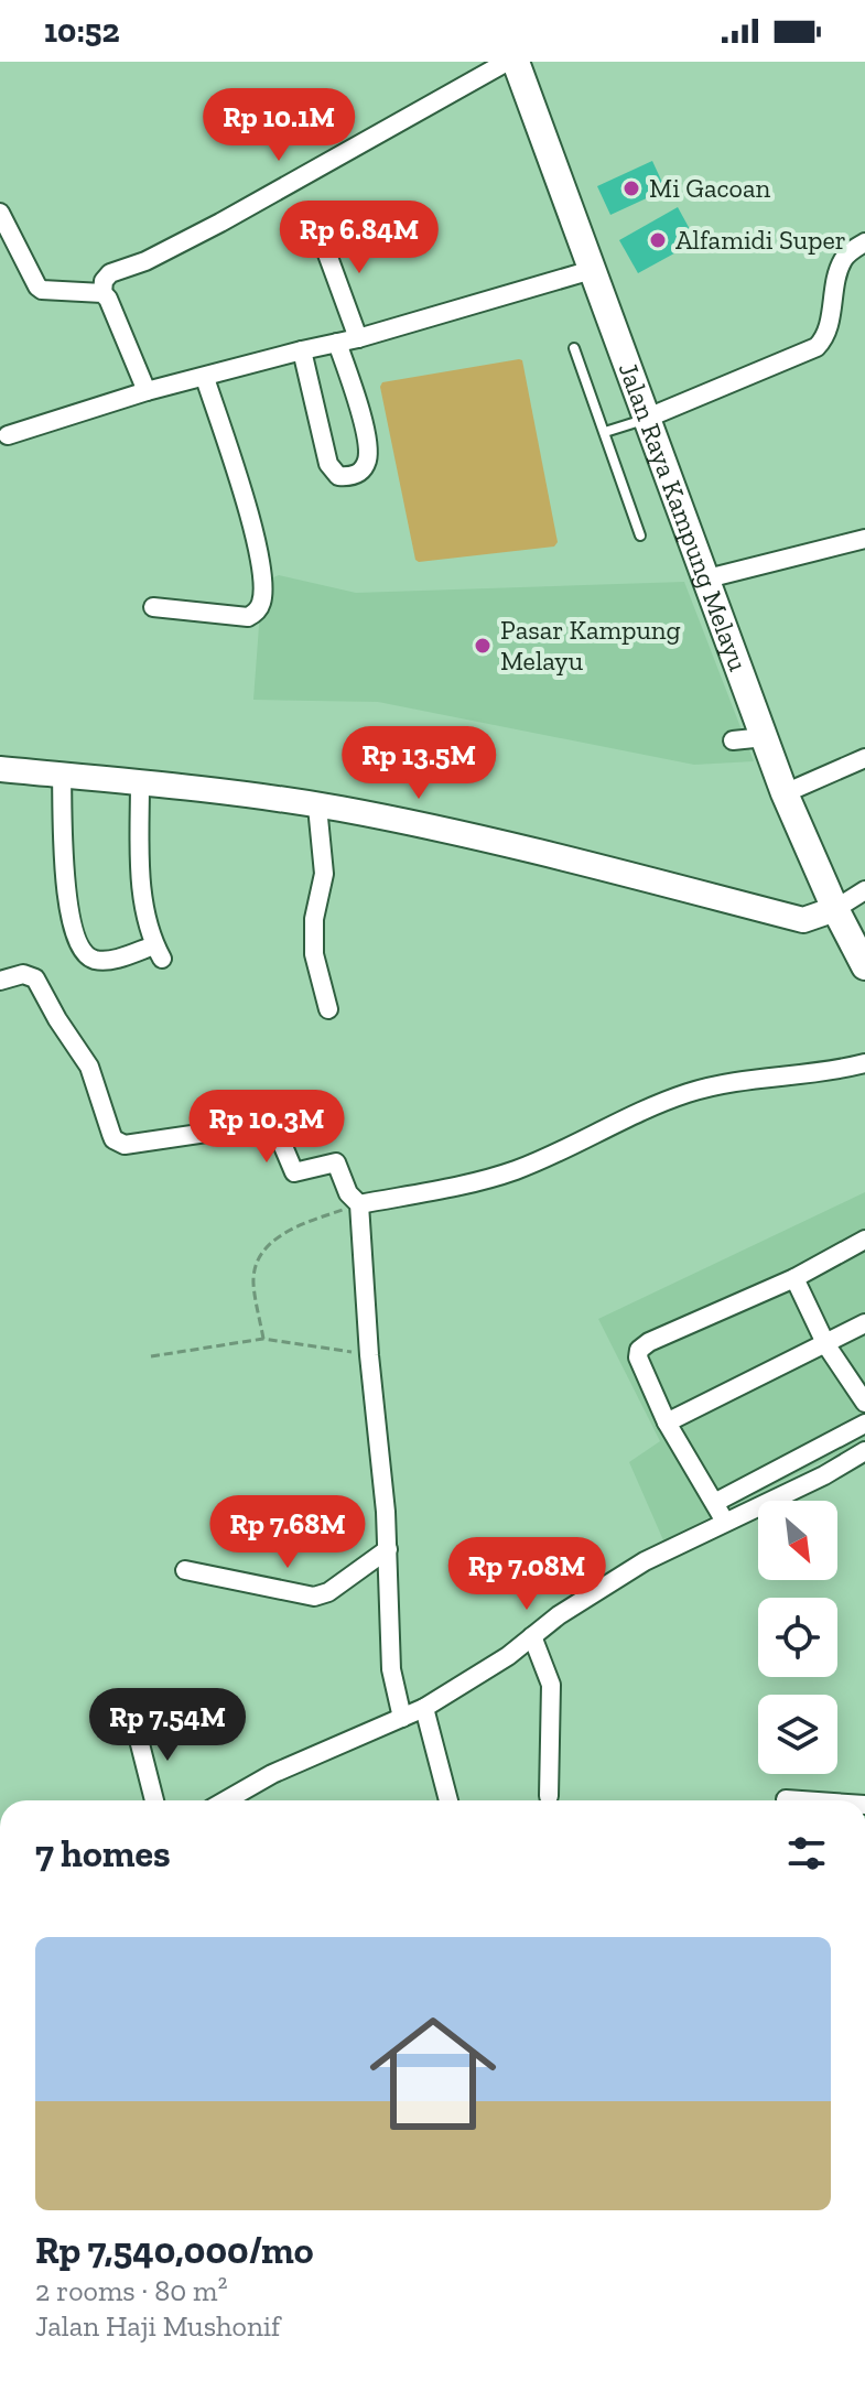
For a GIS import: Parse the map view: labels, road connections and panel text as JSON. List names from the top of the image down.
{
  "streets": {
    "main road": ["Jalan Raya Kampung Melayu"]
  },
  "places": ["Mi Gacoan", "Alfamidi Super", "Pasar Kampung Melayu"],
  "north": "bottom right",
  "page": {
    "status": "10:52",
    "price": [
      "Rp 10.1M",
      "Rp 6.84M",
      "Rp 13.5M",
      "Rp 10.3M",
      "Rp 7.68M",
      "Rp 7.08M",
      "Rp 7.54M"
    ],
    "heading": "7 homes",
    "list": [
      {
        "name": "Rp 7,540,000/mo",
        "note": "2 rooms · 80 m² · Jalan Haji Mushonif"
      }
    ]
  }
}
